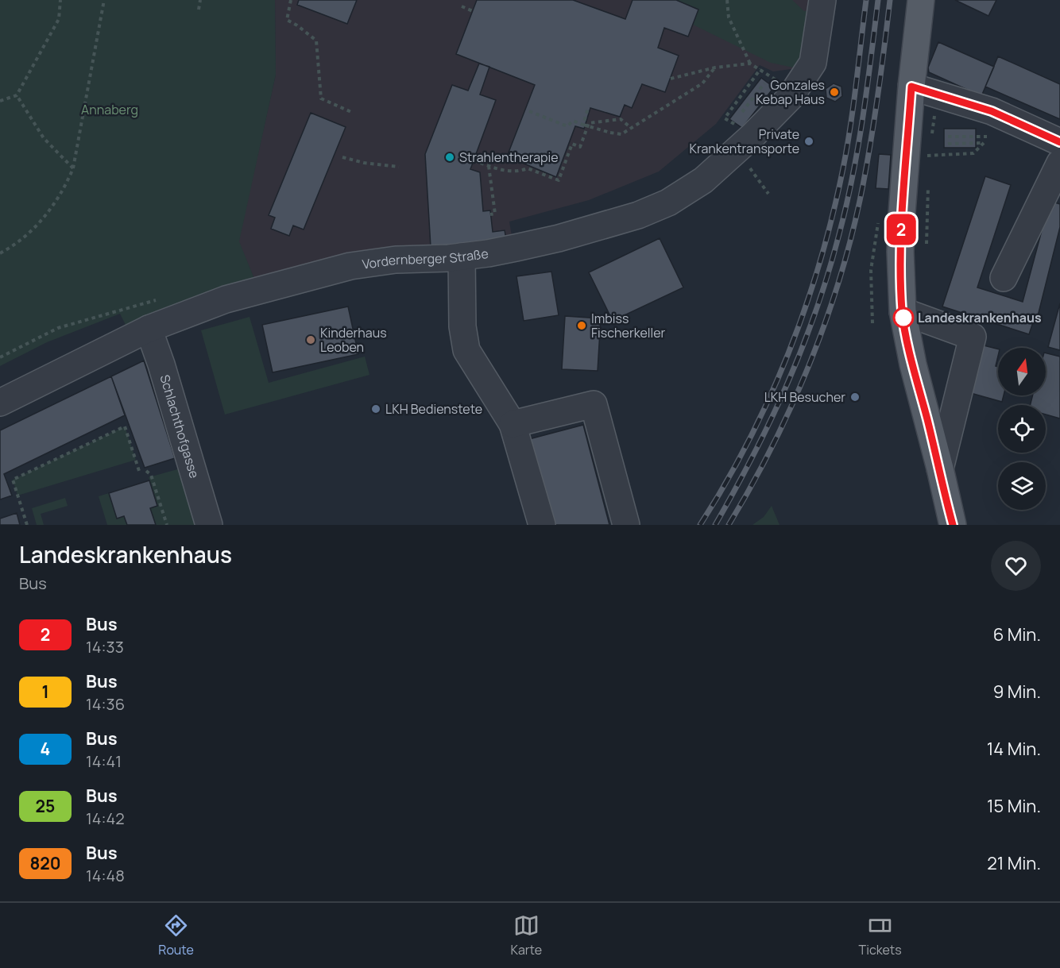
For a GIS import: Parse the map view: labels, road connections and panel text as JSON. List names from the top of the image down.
{
  "streets": {
    "street": ["Vordernberger Straße", "Schlachthofgasse"]
  },
  "crossings": [
    ["Vordernberger Straße", "Schlachthofgasse"]
  ],
  "parks": ["Annaberg"],
  "places": [
    "Gonzales Kebap Haus",
    "Private Krankentransporte",
    "Strahlentherapie",
    "Landeskrankenhaus",
    "Imbiss Fischerkeller",
    "Kinderhaus Leoben",
    "LKH Besucher",
    "LKH Bedienstete"
  ],
  "lines": ["bus line 2"],
  "north": "top",
  "page": {
    "on_map": "2",
    "heading": ["Landeskrankenhaus", "Bus"],
    "list": [
      {
        "mark": "2",
        "name": "Bus",
        "note": "14:33",
        "value": "6 Min."
      },
      {
        "mark": "1",
        "name": "Bus",
        "note": "14:36",
        "value": "9 Min."
      },
      {
        "mark": "4",
        "name": "Bus",
        "note": "14:41",
        "value": "14 Min."
      },
      {
        "mark": "25",
        "name": "Bus",
        "note": "14:42",
        "value": "15 Min."
      },
      {
        "mark": "820",
        "name": "Bus",
        "note": "14:48",
        "value": "21 Min."
      }
    ],
    "tabs": ["Route", "Karte", "Tickets"]
  }
}
